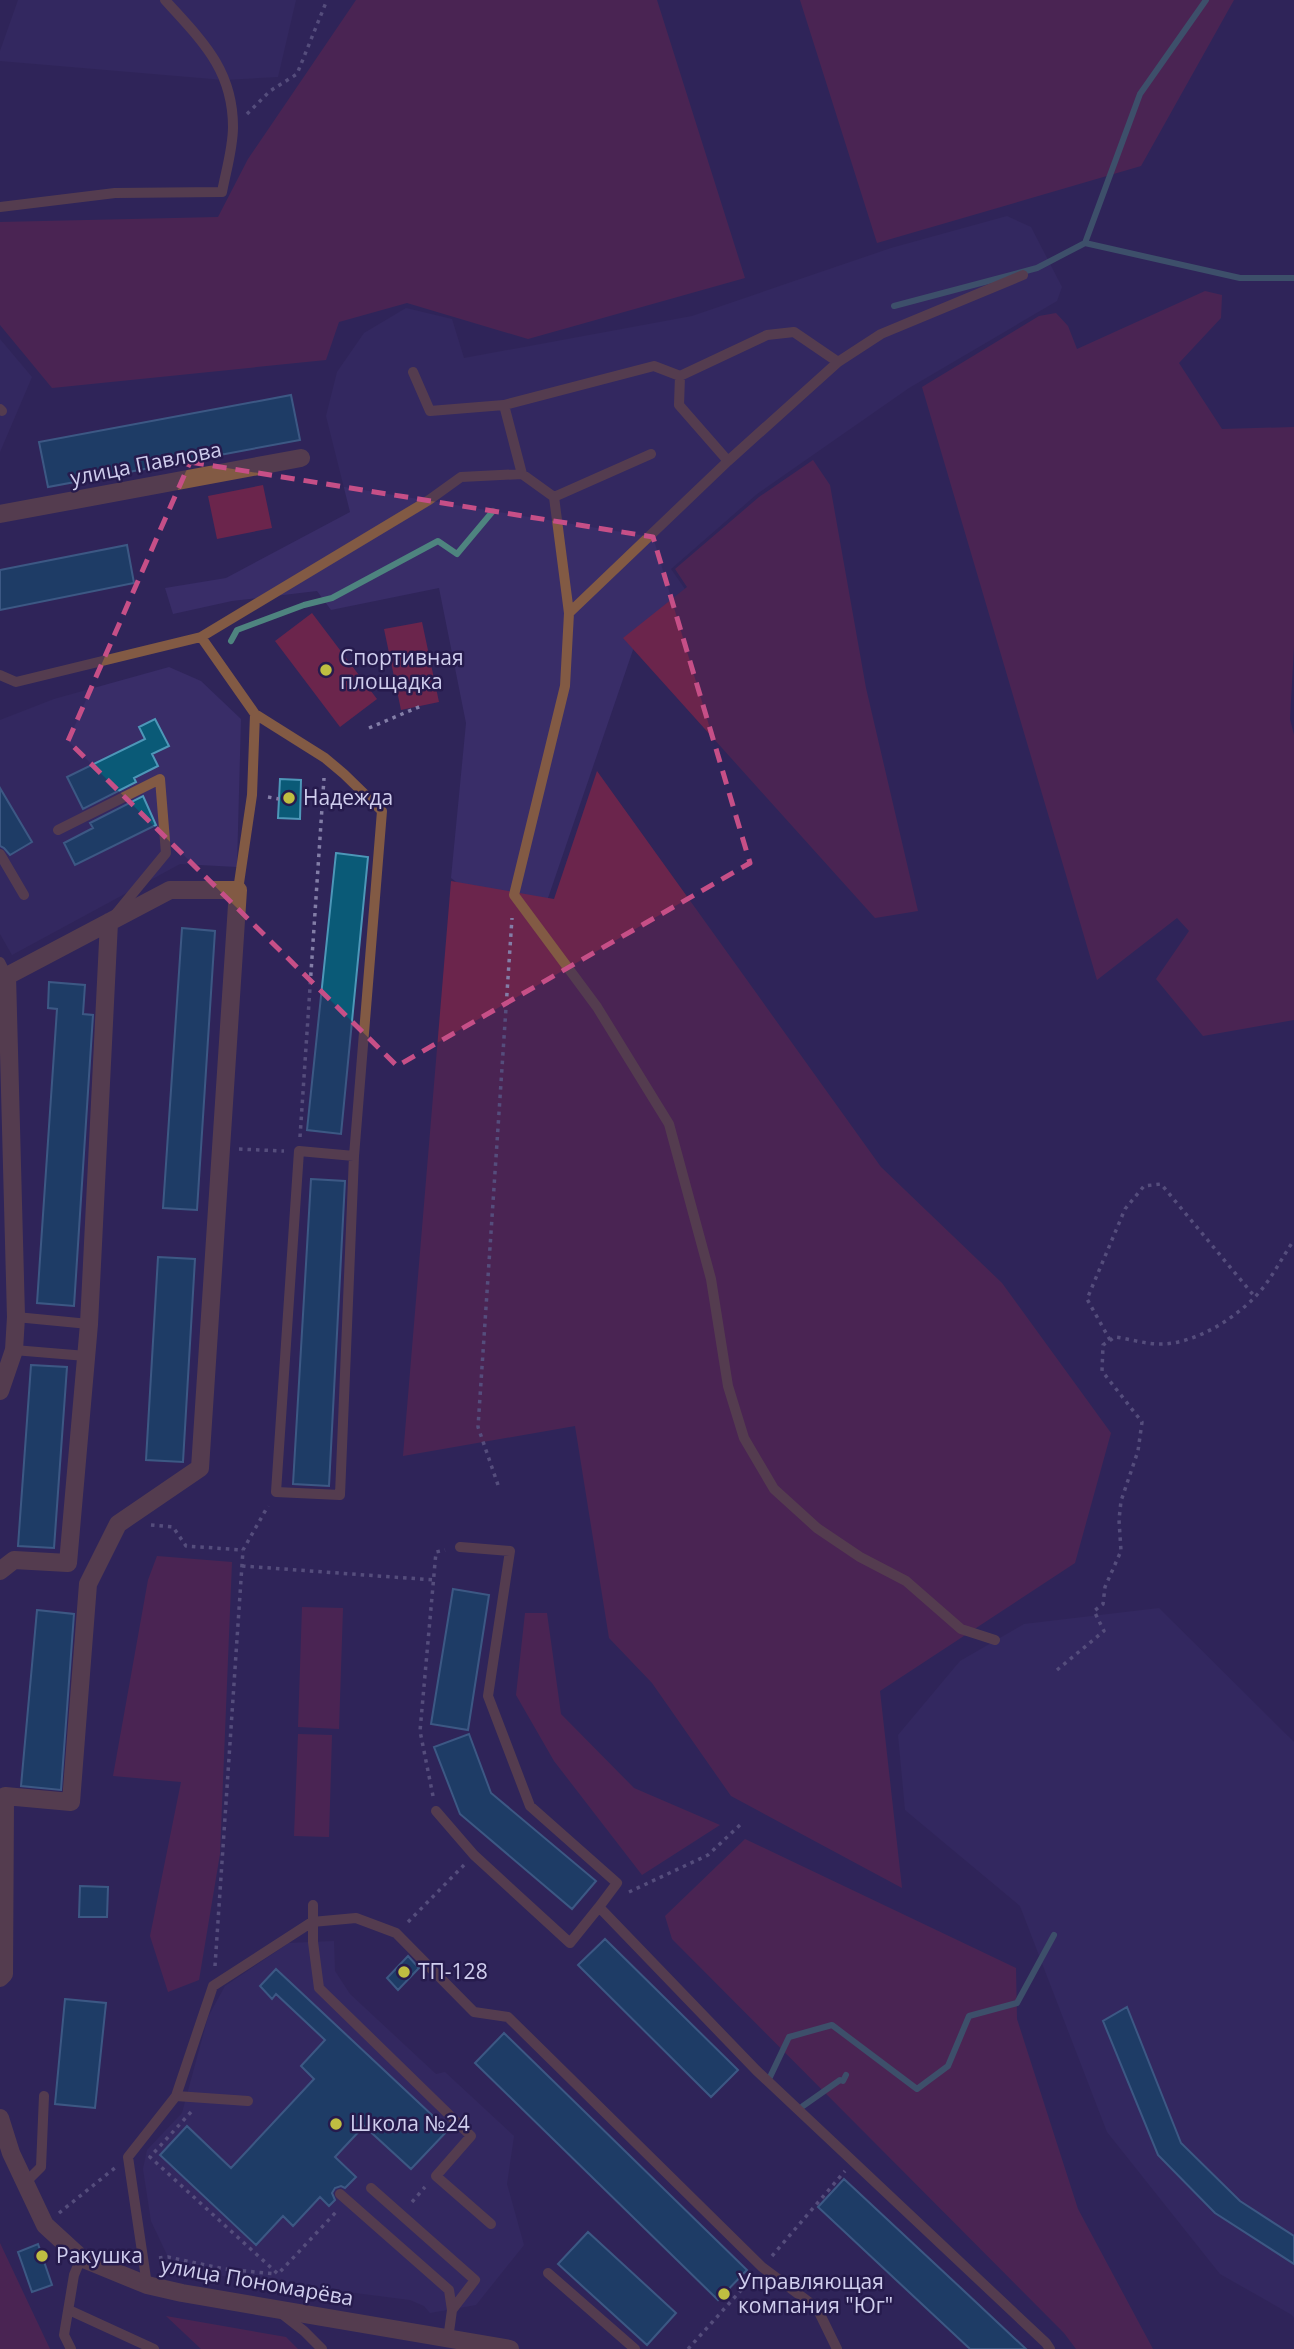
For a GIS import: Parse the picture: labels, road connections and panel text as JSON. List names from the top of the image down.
{
  "streets": {
    "street": ["улица Павлова", "улица Пономарёва"]
  },
  "places": [
    "Спортивная площадка",
    "Надежда",
    "ТП-128",
    "Школа №24",
    "Ракушка",
    "Управляющая компания \"Юг\""
  ]
}
